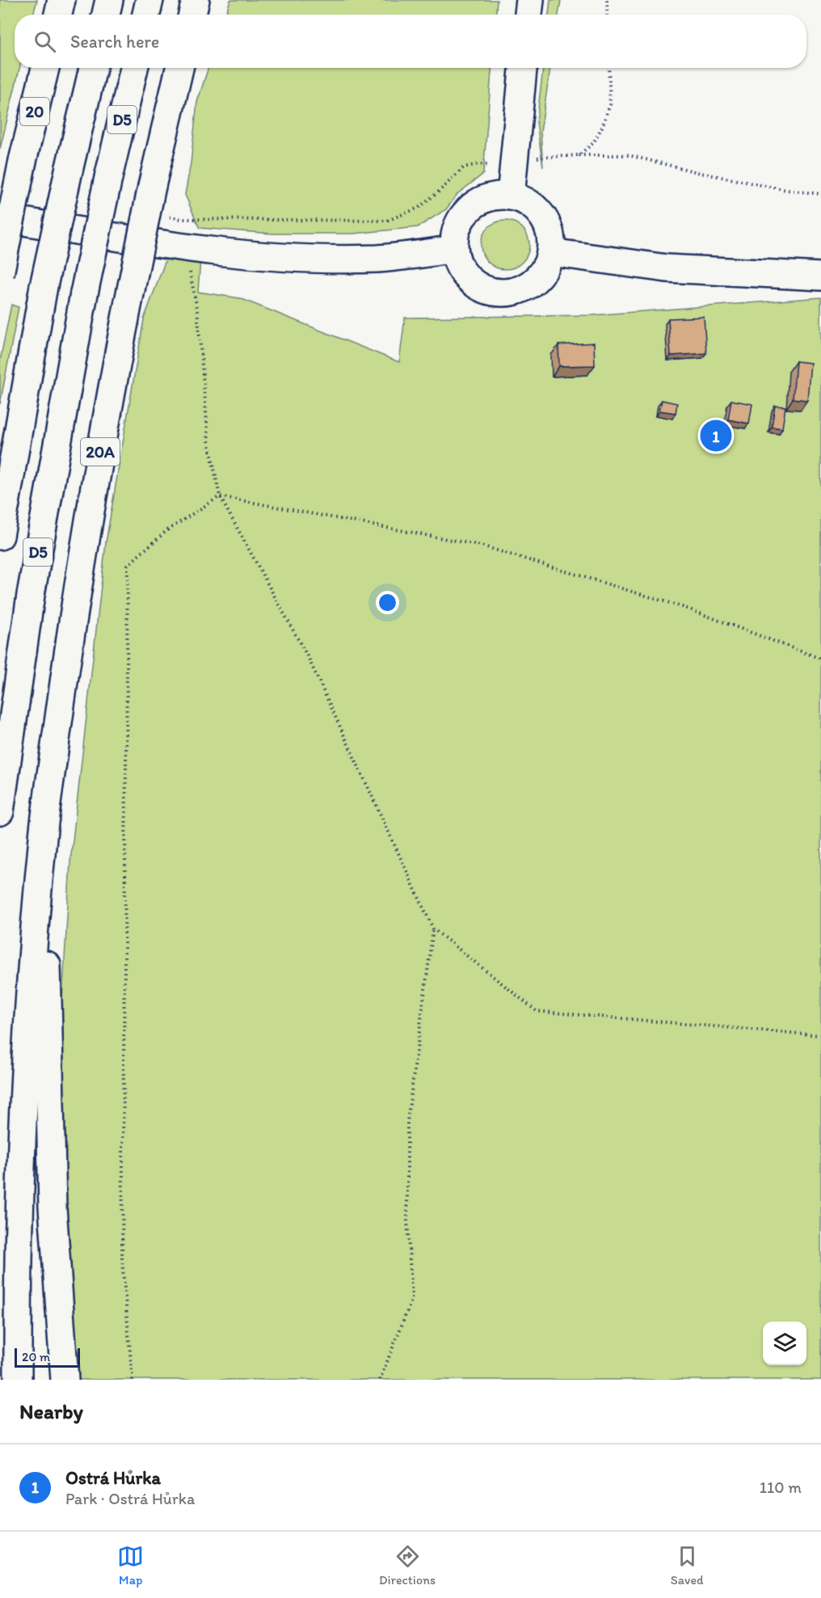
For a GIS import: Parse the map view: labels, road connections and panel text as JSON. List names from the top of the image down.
{
  "streets": {
    "main road": ["20", "D5", "20A"]
  },
  "scale_bar": "20 m",
  "page": {
    "search": "Search here",
    "pins": "1",
    "scale": "20 m",
    "heading": "Nearby",
    "list": [
      {
        "mark": "1",
        "name": "Ostrá Hůrka",
        "note": "Park · Ostrá Hůrka",
        "value": "110 m"
      }
    ],
    "nav": ["Map", "Directions", "Saved"]
  }
}
